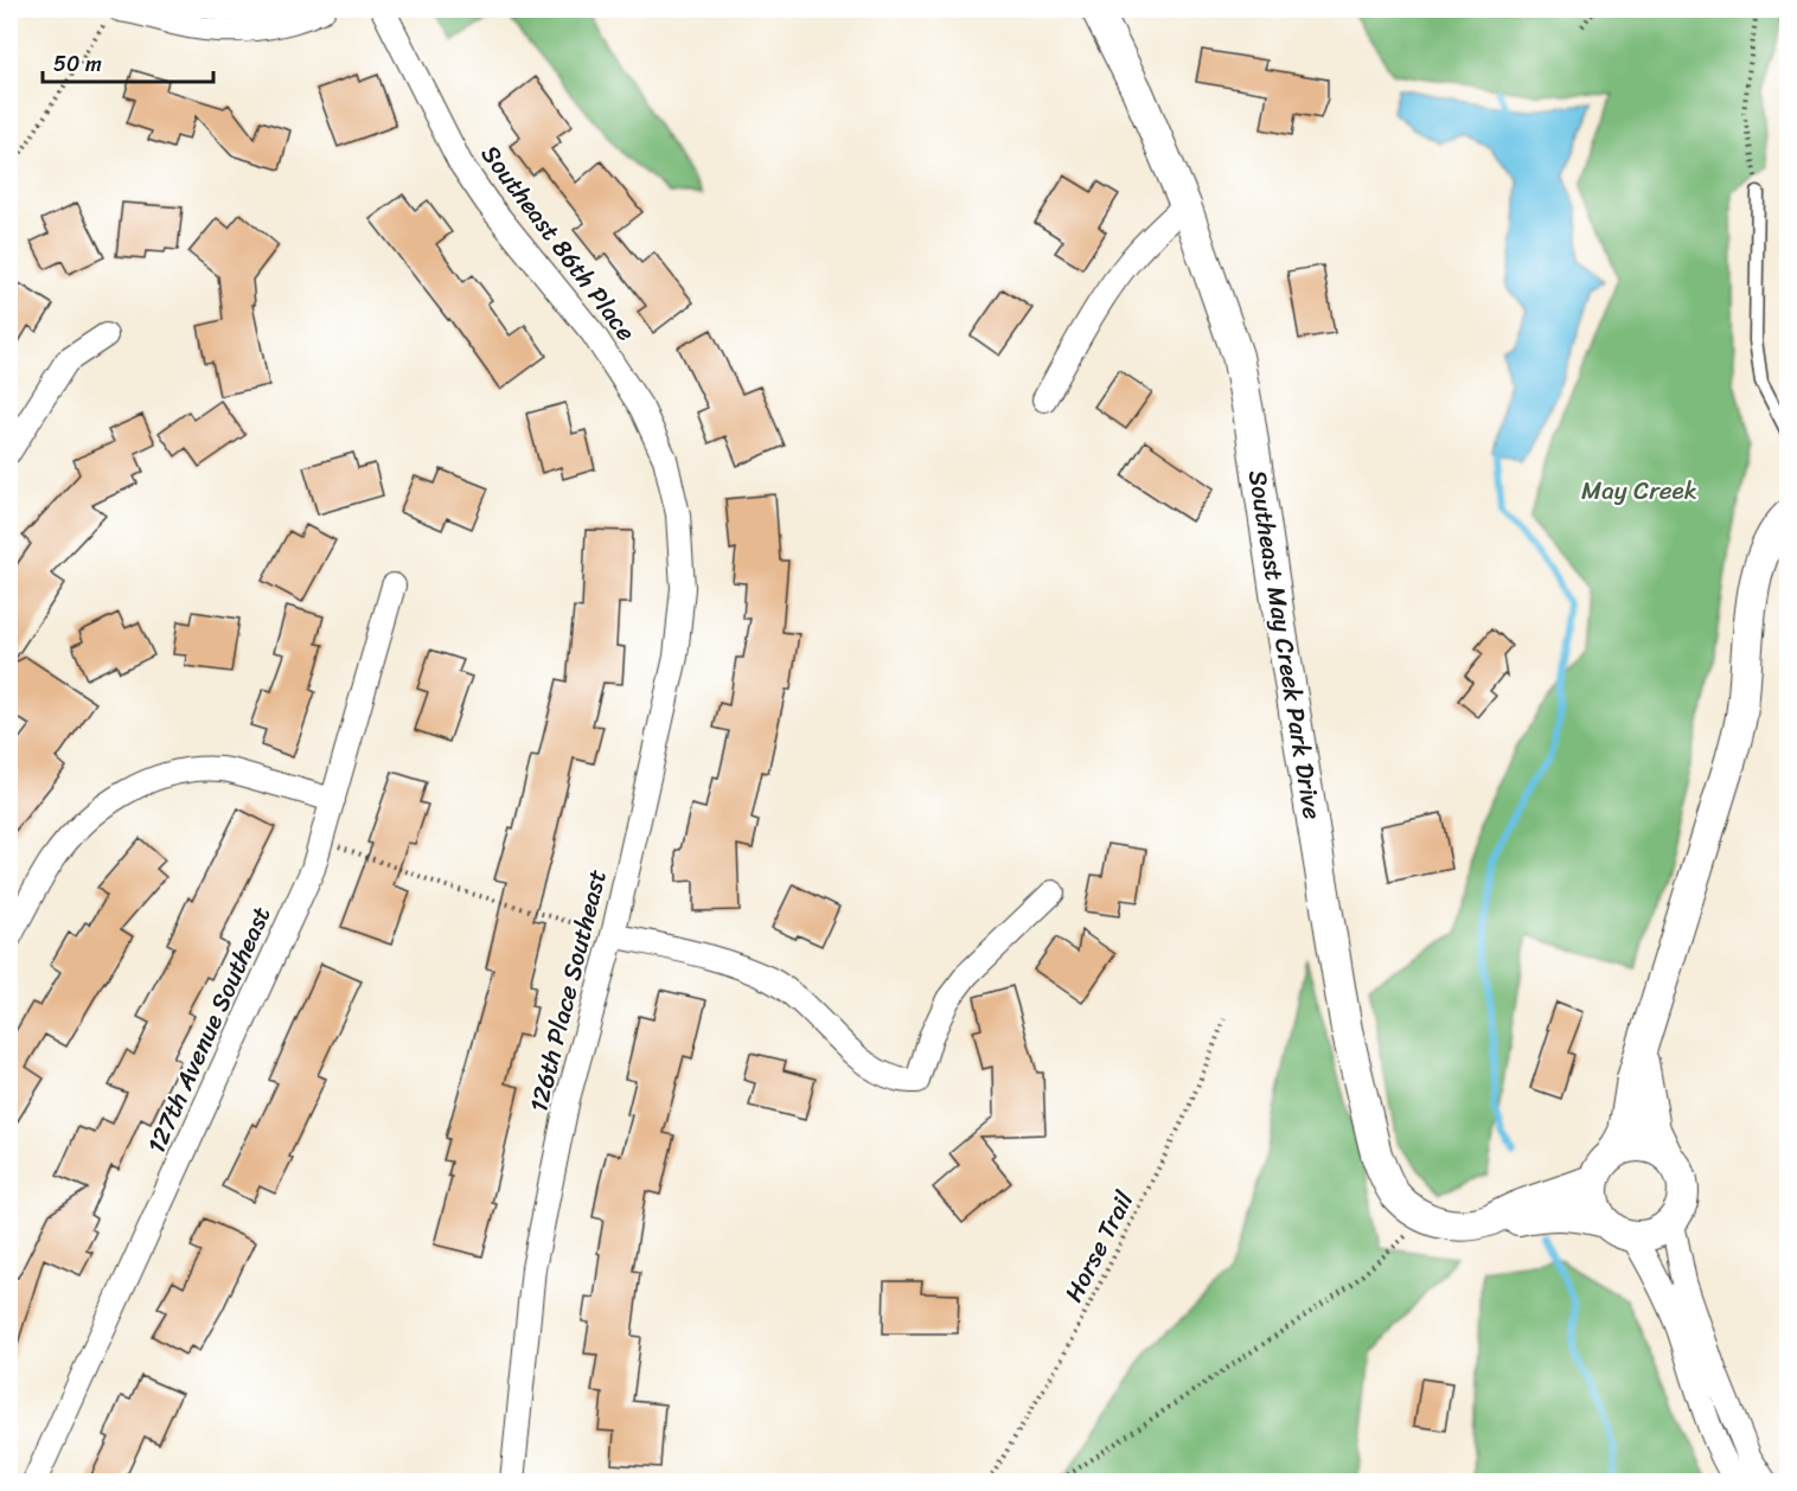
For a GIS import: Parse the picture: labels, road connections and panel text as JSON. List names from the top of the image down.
{
  "streets": {
    "street": [
      "Southeast 86th Place",
      "Southeast May Creek Park Drive",
      "126th Place Southeast",
      "127th Avenue Southeast"
    ],
    "path": ["Horse Trail"]
  },
  "crossings": [
    ["Southeast 86th Place", "126th Place Southeast"]
  ],
  "parks": ["May Creek"],
  "scale_bar": "50 m"
}
